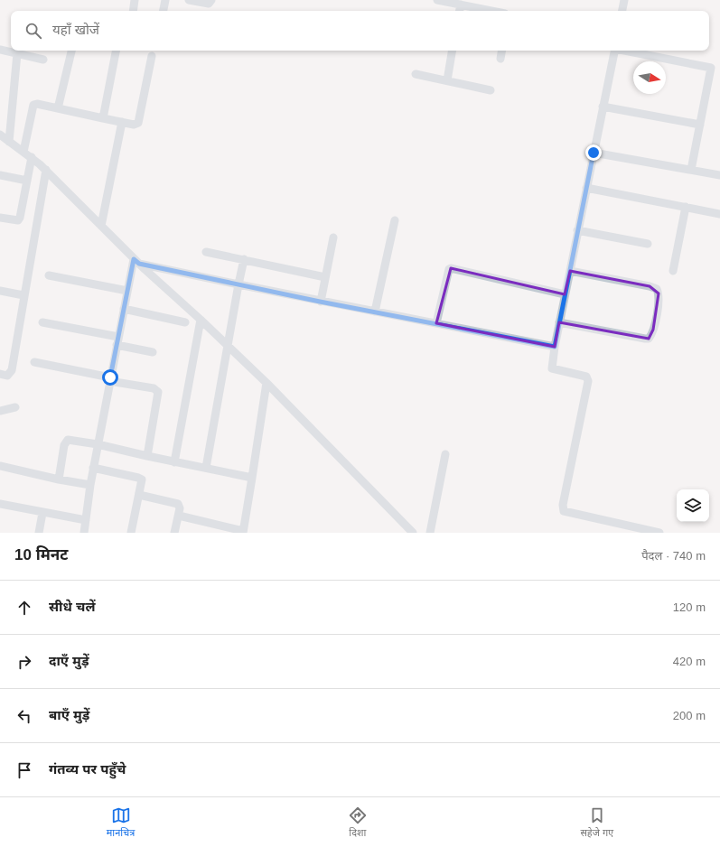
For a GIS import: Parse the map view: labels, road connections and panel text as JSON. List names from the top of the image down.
{
  "north": "right",
  "page": {
    "search": "यहाँ खोजें",
    "heading": ["10 मिनट", "पैदल · 740 m"],
    "list": [
      ["सीधे चलें", "120 m"],
      ["दाएँ मुड़ें", "420 m"],
      ["बाएँ मुड़ें", "200 m"],
      "गंतव्य पर पहुँचे"
    ],
    "nav": ["मानचित्र", "दिशा", "सहेजे गए"]
  }
}
